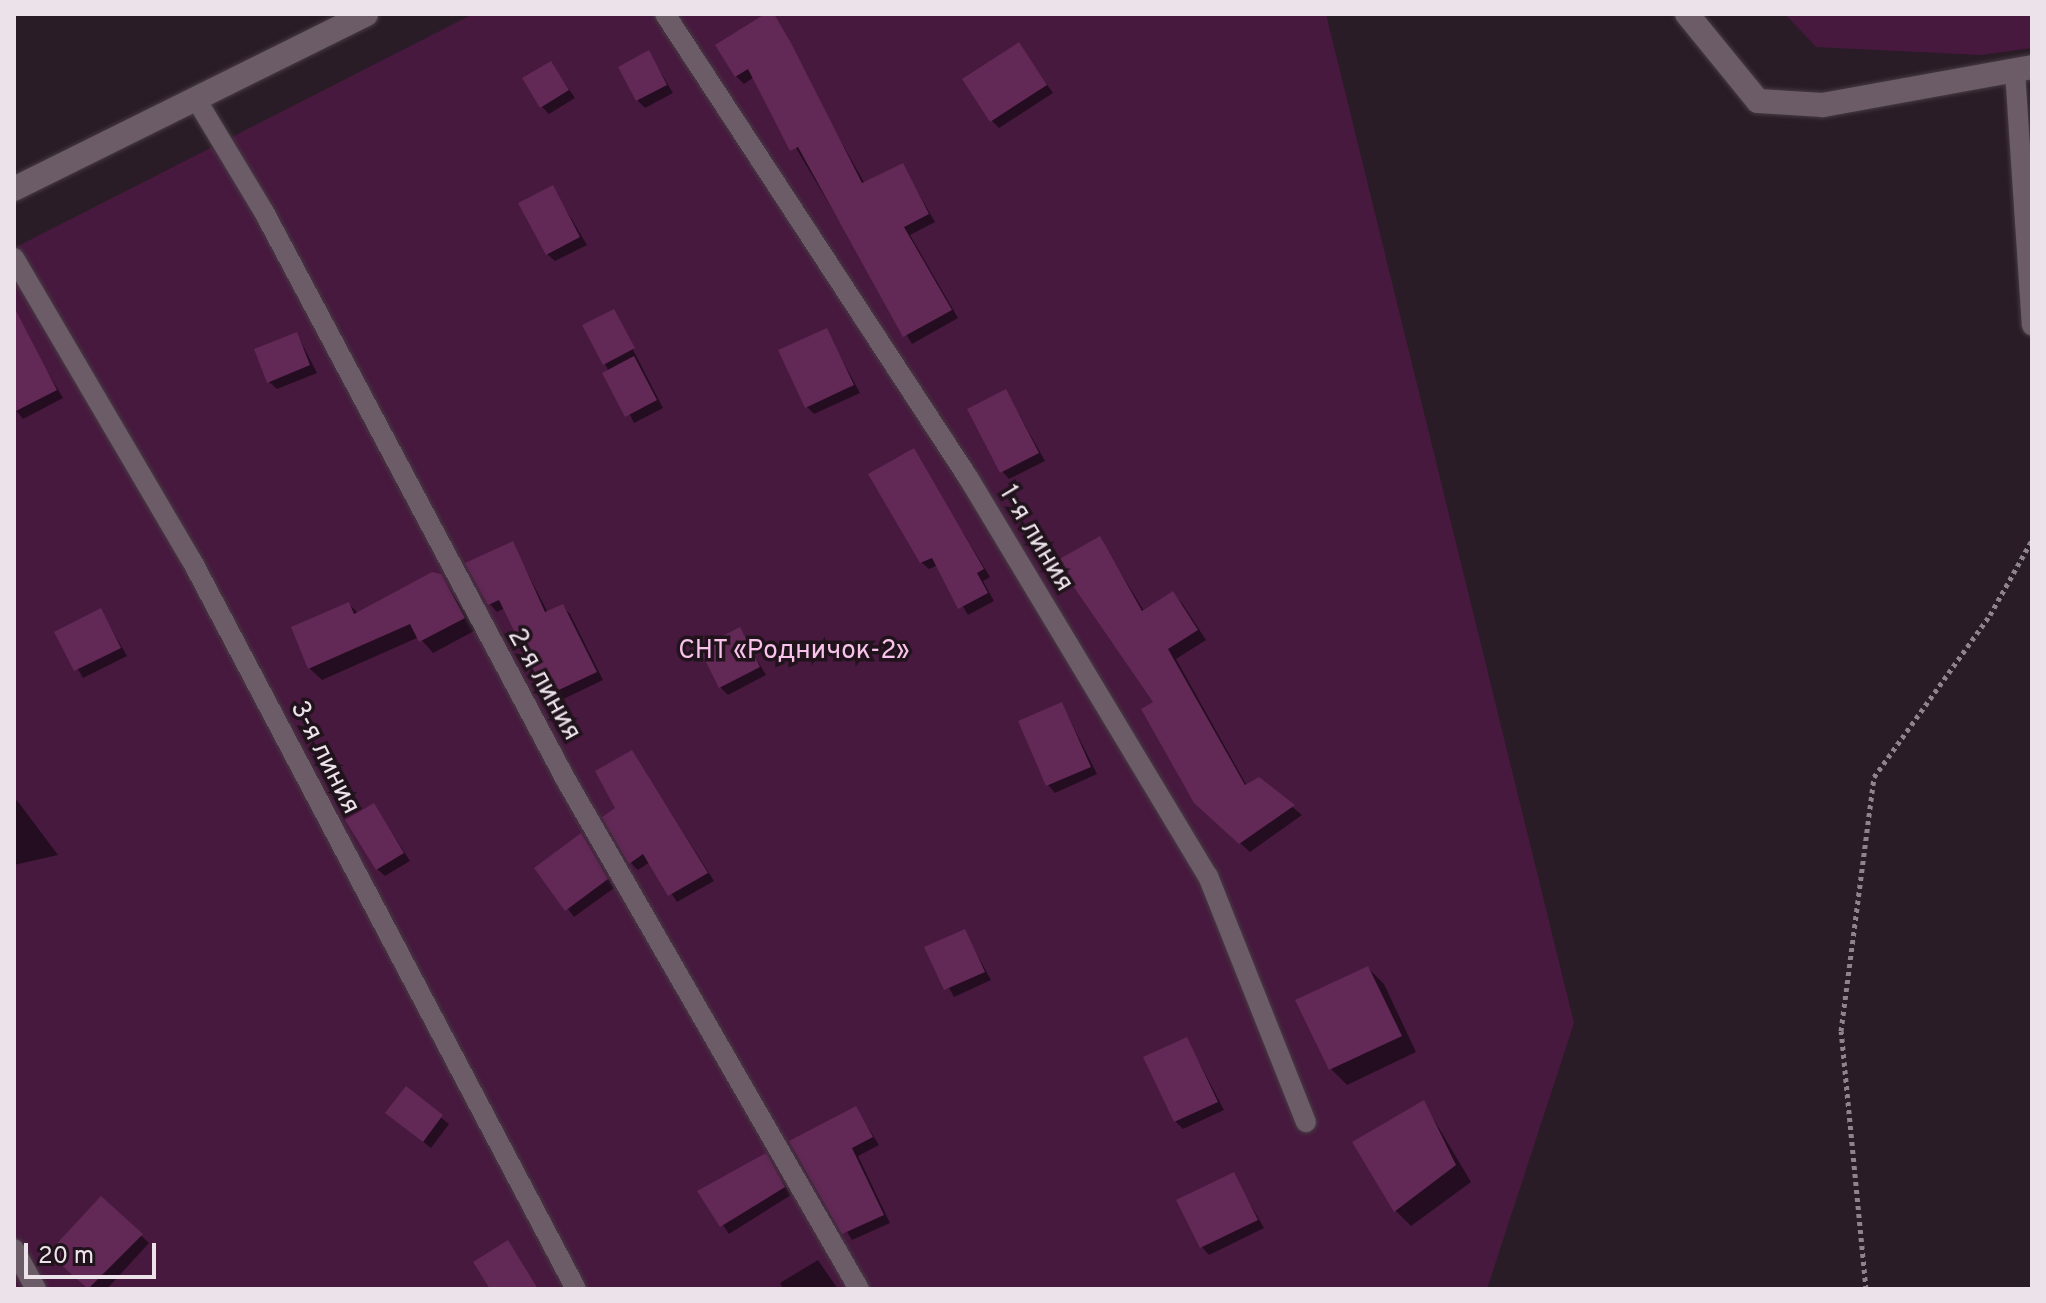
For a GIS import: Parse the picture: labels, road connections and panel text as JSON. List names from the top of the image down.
{
  "streets": {
    "lane": ["1-я линия", "2-я линия", "3-я линия"]
  },
  "parks": ["СНТ «Родничок-2»"],
  "scale_bar": "20 m"
}
